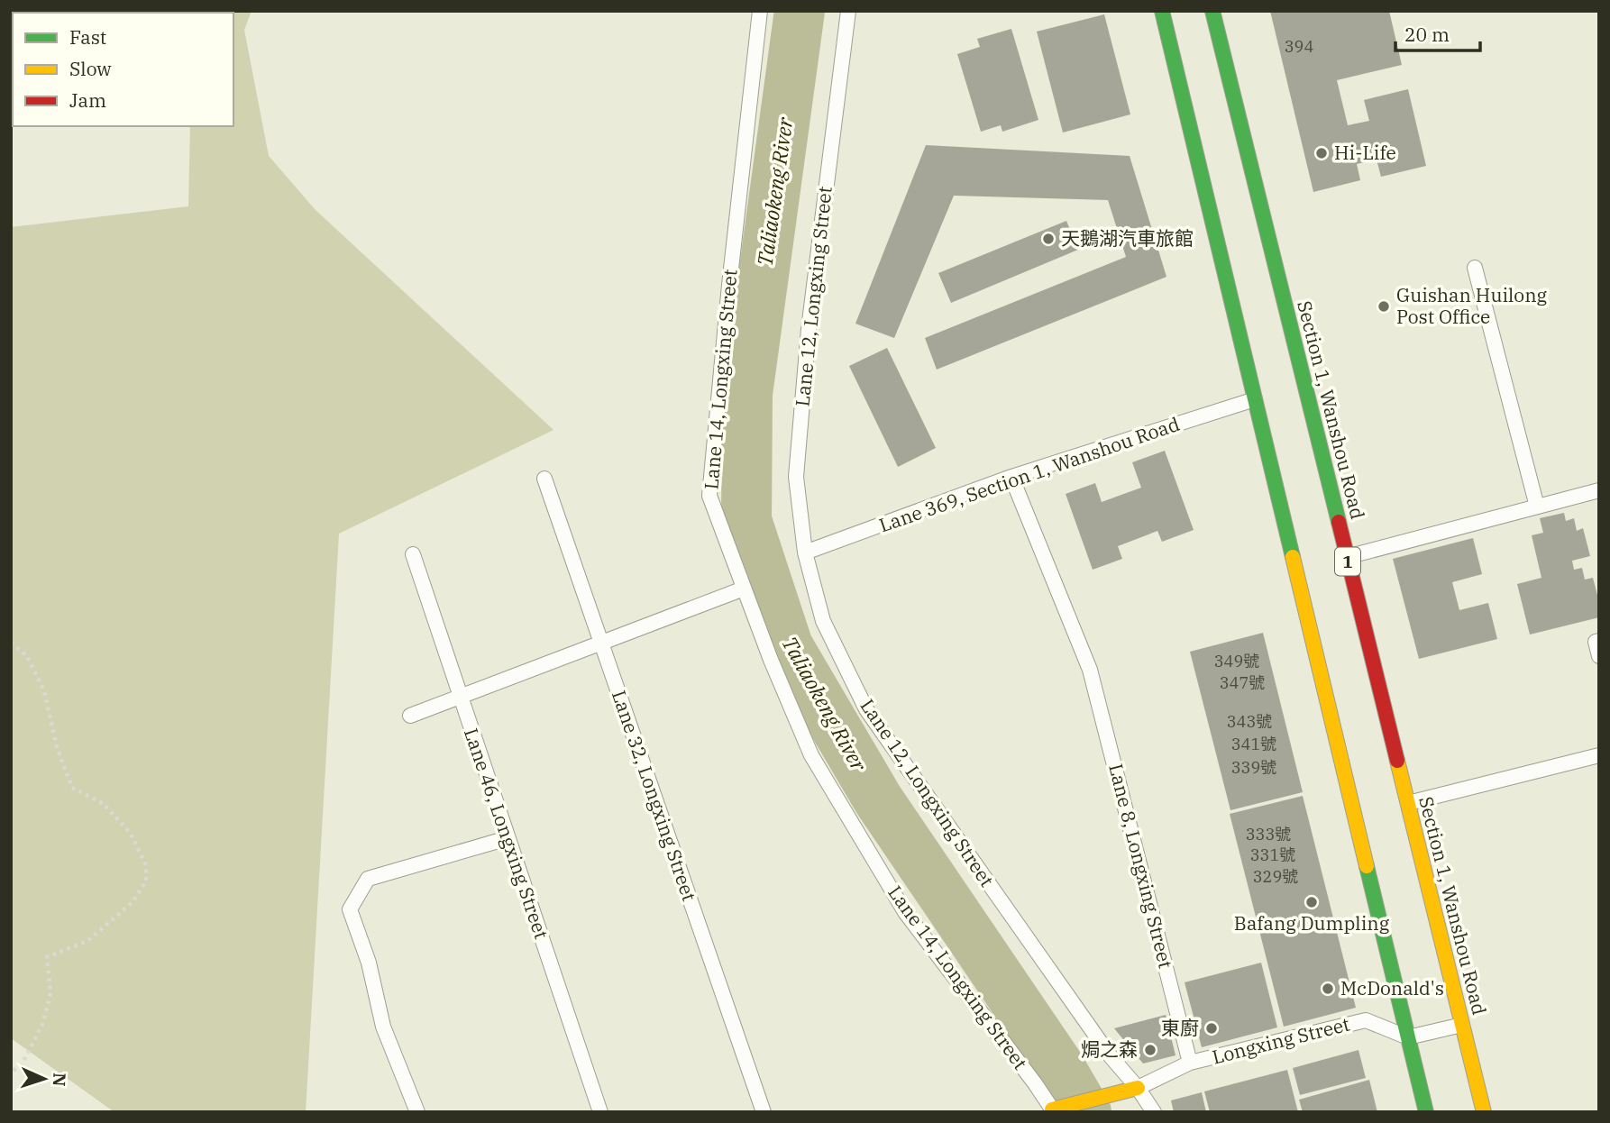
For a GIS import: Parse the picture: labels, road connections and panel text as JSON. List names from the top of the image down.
{
  "streets": {
    "main road": ["Section 1, Wanshou Road", "1"],
    "lane": [
      "Lane 12, Longxing Street",
      "Lane 14, Longxing Street",
      "Lane 369, Section 1, Wanshou Road",
      "Lane 32, Longxing Street",
      "Lane 46, Longxing Street",
      "Lane 8, Longxing Street",
      "Longxing Street"
    ]
  },
  "crossings": [
    ["Lane 12, Longxing Street", "Lane 369, Section 1, Wanshou Road"],
    ["Lane 12, Longxing Street", "Longxing Street"],
    ["Lane 369, Section 1, Wanshou Road", "Lane 8, Longxing Street"],
    ["Lane 8, Longxing Street", "Longxing Street"]
  ],
  "water": ["Taliaokeng River"],
  "places": [
    "Hi-Life",
    "天鵝湖汽車旅館",
    "Guishan Huilong Post Office",
    "Bafang Dumpling",
    "McDonald's",
    "東廚",
    "焗之森"
  ],
  "house_numbers": [
    "394",
    "349號",
    "347號",
    "343號",
    "341號",
    "339號",
    "333號",
    "331號",
    "329號"
  ],
  "legend": ["Fast", "Slow", "Jam"],
  "scale_bar": "20 m",
  "north": "right"
}
